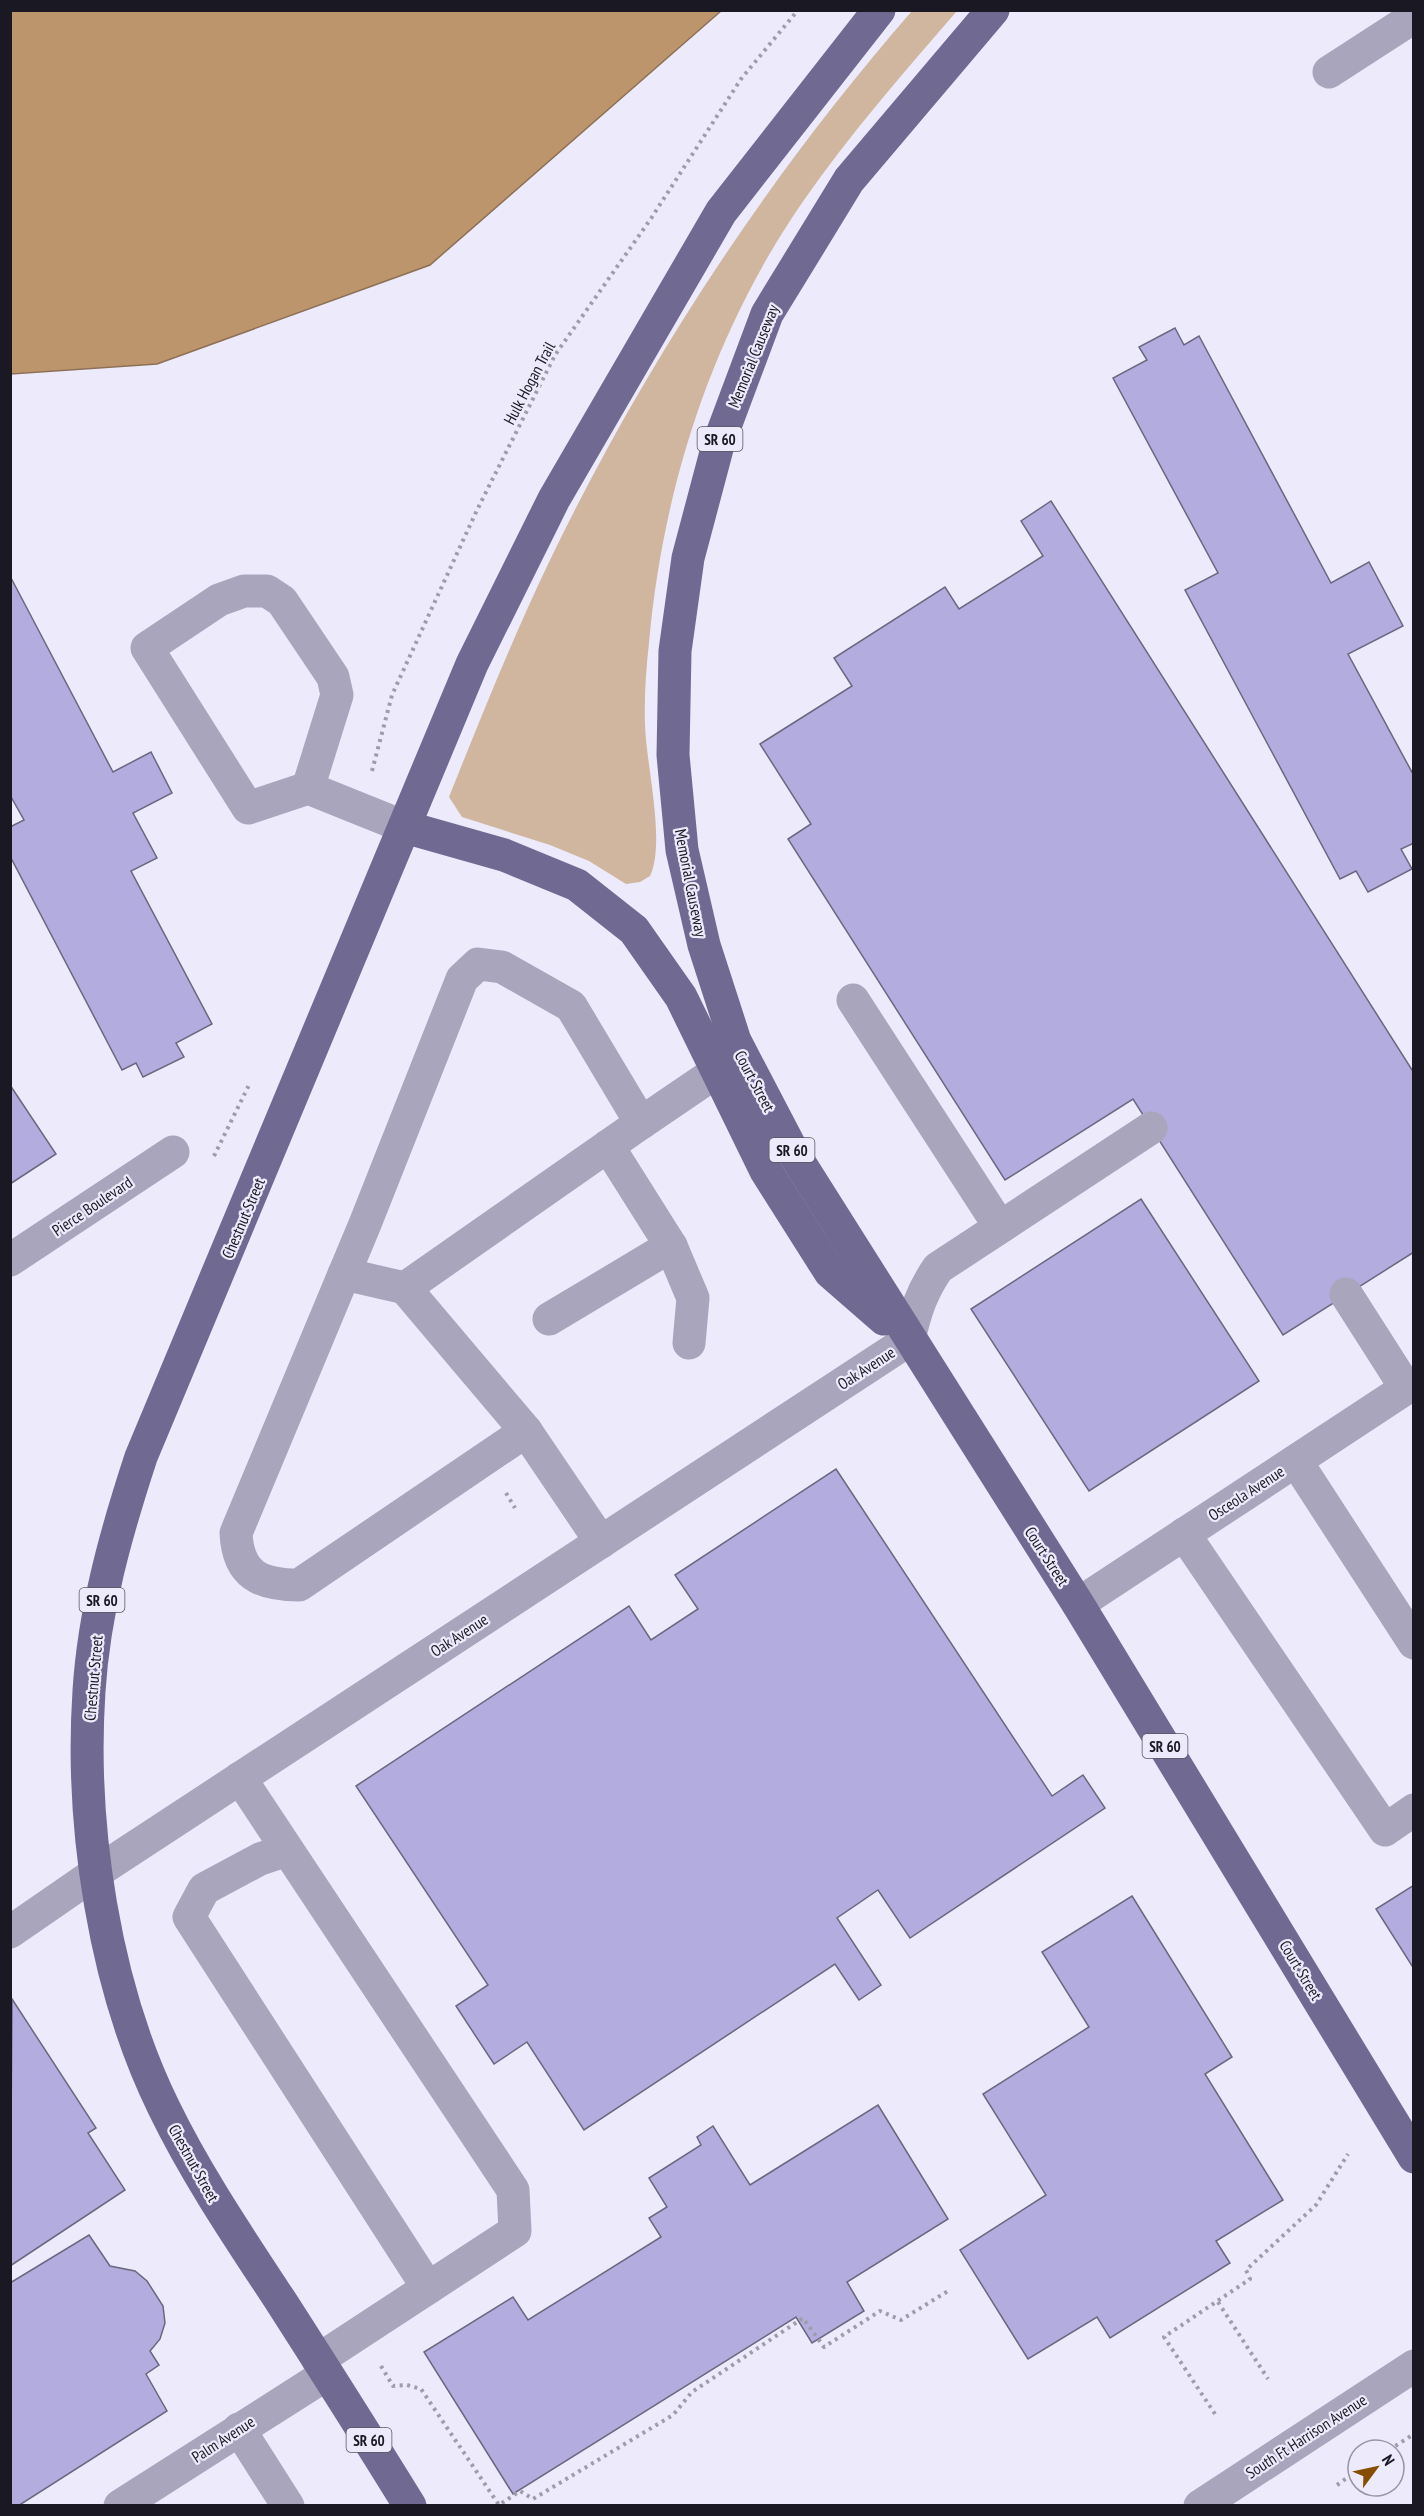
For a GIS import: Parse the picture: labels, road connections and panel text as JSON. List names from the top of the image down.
{
  "streets": {
    "main road": [
      "Memorial Causeway",
      "SR 60",
      "Court Street",
      "Chestnut Street"
    ],
    "street": [
      "Pierce Boulevard",
      "Oak Avenue",
      "Osceola Avenue",
      "South Ft Harrison Avenue",
      "Palm Avenue"
    ],
    "path": ["Hulk Hogan Trail"]
  },
  "crossings": [
    ["Memorial Causeway", "Court Street"],
    ["SR 60", "Chestnut Street"],
    ["Court Street", "Oak Avenue"],
    ["Court Street", "Osceola Avenue"],
    ["Chestnut Street", "Oak Avenue"],
    ["Chestnut Street", "Palm Avenue"]
  ],
  "north": "top right"
}
